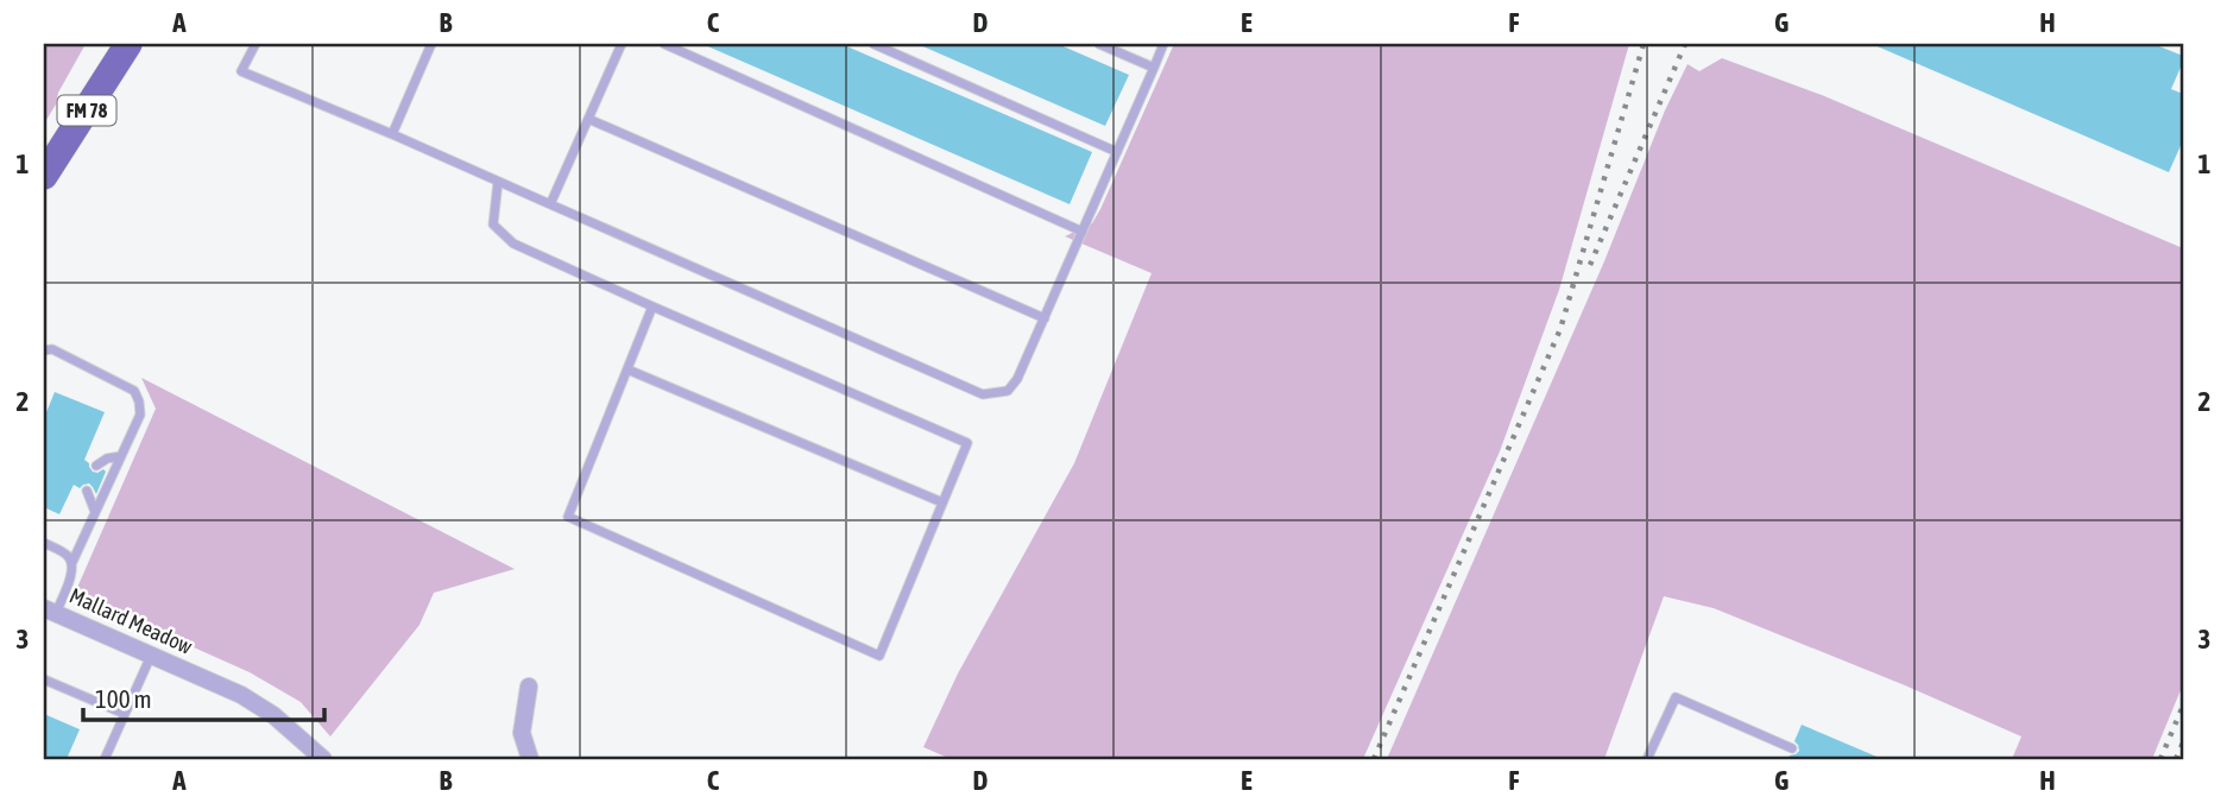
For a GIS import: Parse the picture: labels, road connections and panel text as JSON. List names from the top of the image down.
{
  "streets": {
    "main road": ["FM 78"],
    "street": ["Mallard Meadow"]
  },
  "scale_bar": "100 m",
  "grid": {
    "columns": [
      "A",
      "B",
      "C",
      "D",
      "E",
      "F",
      "G",
      "H"
    ],
    "rows": ["1", "2", "3"]
  }
}
